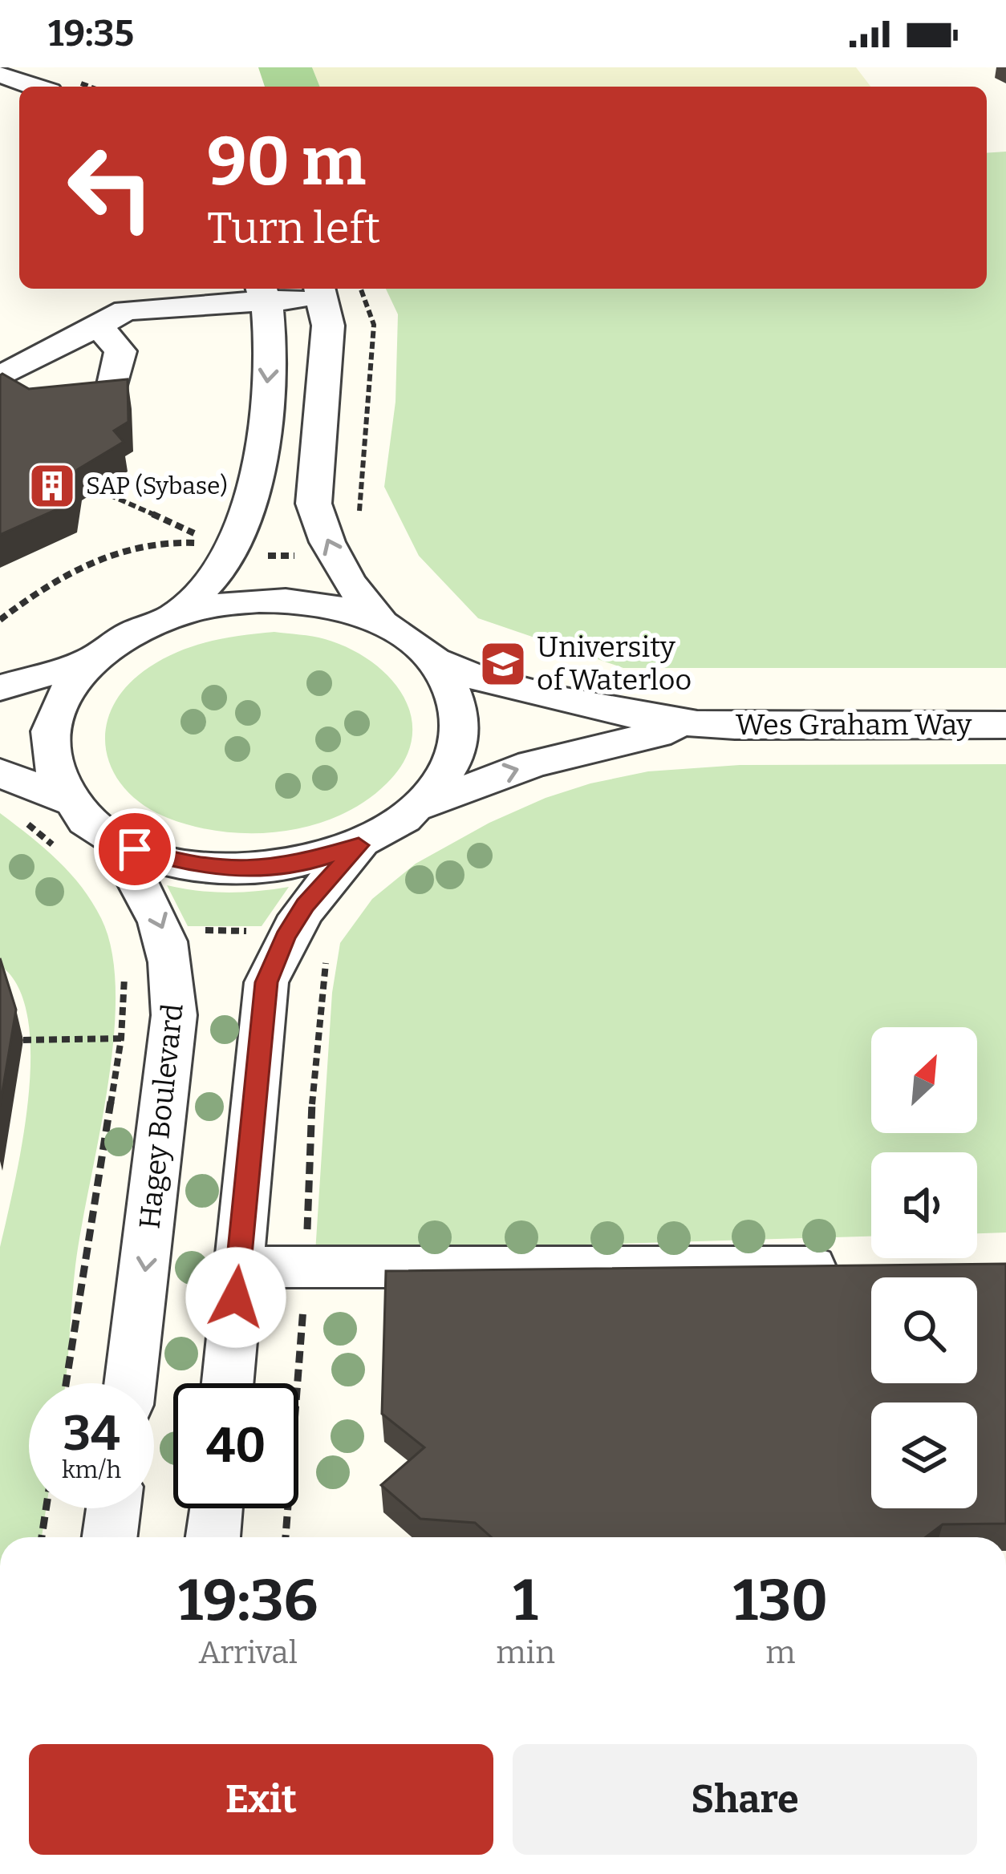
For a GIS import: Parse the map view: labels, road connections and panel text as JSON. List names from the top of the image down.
{
  "streets": {
    "street": ["Wes Graham Way", "Hagey Boulevard"]
  },
  "crossings": [
    ["Wes Graham Way", "Hagey Boulevard"]
  ],
  "places": {
    "building": ["SAP (Sybase)"],
    "school or university": ["University of Waterloo"]
  },
  "north": "top right",
  "page": {
    "status": "19:35",
    "turn": ["90 m", "Turn left"],
    "speed": "34 km/h",
    "limit": "40",
    "eta": [
      "19:36",
      "Arrival",
      "1",
      "min",
      "130",
      "m"
    ],
    "buttons": ["Exit", "Share"]
  }
}
